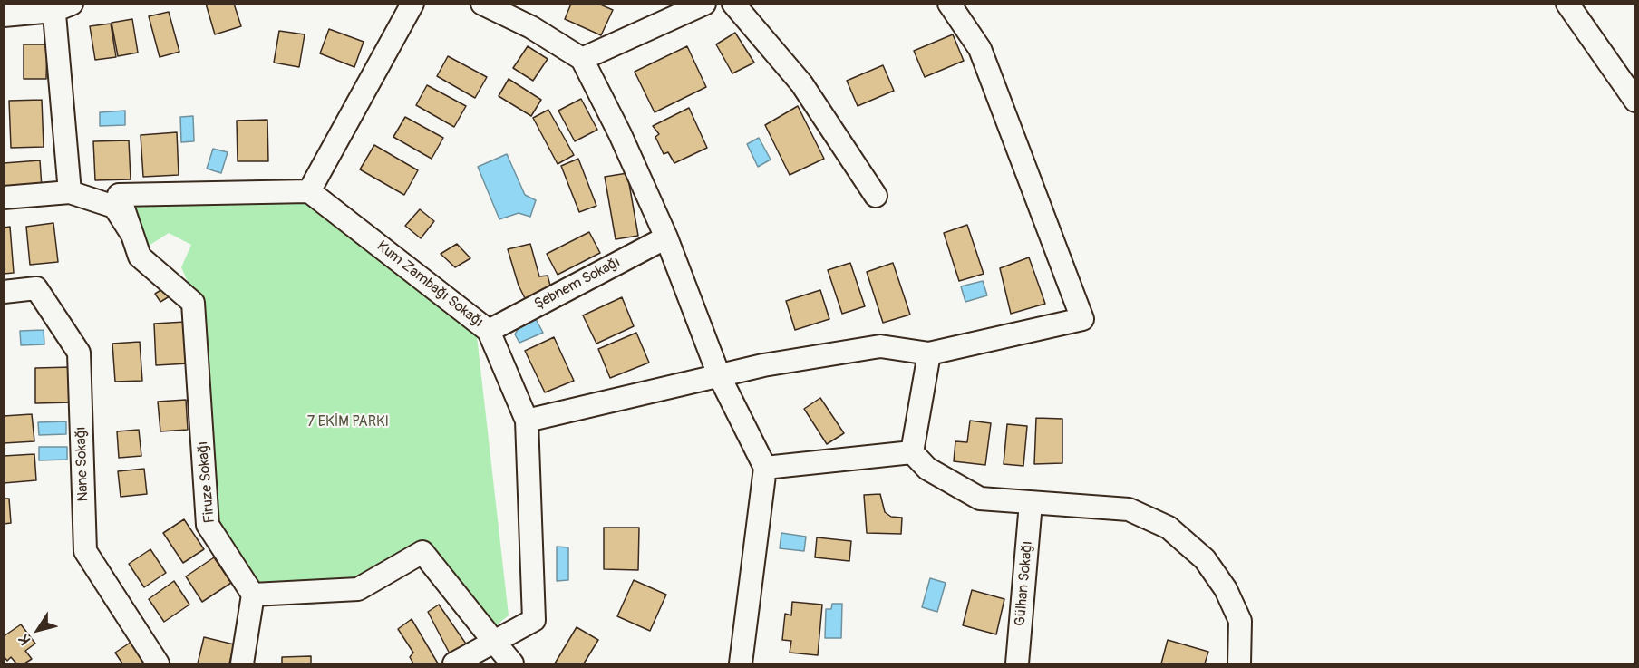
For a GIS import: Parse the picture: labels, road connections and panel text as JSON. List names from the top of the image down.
{
  "streets": {
    "street": [
      "Şebnem Sokağı",
      "Kum Zambağı Sokağı",
      "Nane Sokağı",
      "Firuze Sokağı",
      "Gülhan Sokağı"
    ]
  },
  "crossings": [
    ["Şebnem Sokağı", "Kum Zambağı Sokağı"]
  ],
  "parks": ["7 EKİM PARKI"],
  "north": "bottom left"
}
